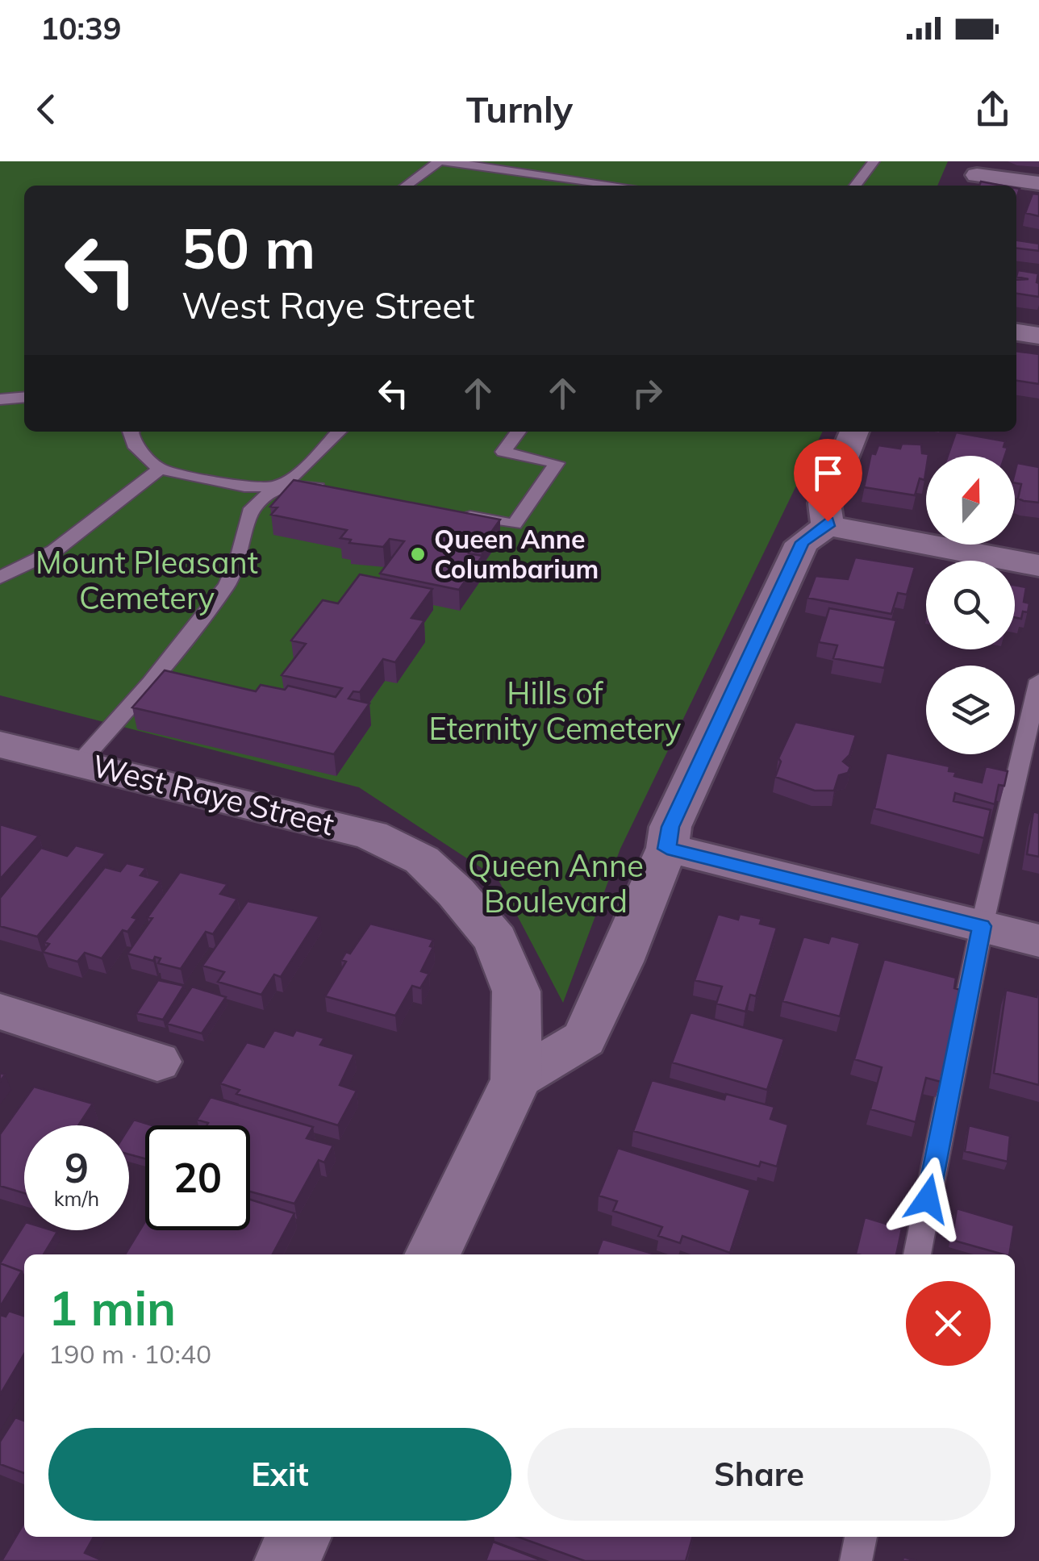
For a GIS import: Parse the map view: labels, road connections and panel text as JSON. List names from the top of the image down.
{
  "streets": {
    "street": ["West Raye Street"]
  },
  "parks": ["Mount Pleasant Cemetery", "Hills of Eternity Cemetery", "Queen Anne Boulevard"],
  "places": ["Queen Anne Columbarium"],
  "north": "top",
  "page": {
    "status": "10:39",
    "header": "Turnly",
    "turn": ["50 m", "West Raye Street"],
    "speed": "9 km/h",
    "limit": "20",
    "heading": ["1 min", "190 m · 10:40"],
    "buttons": ["Exit", "Share"]
  }
}
